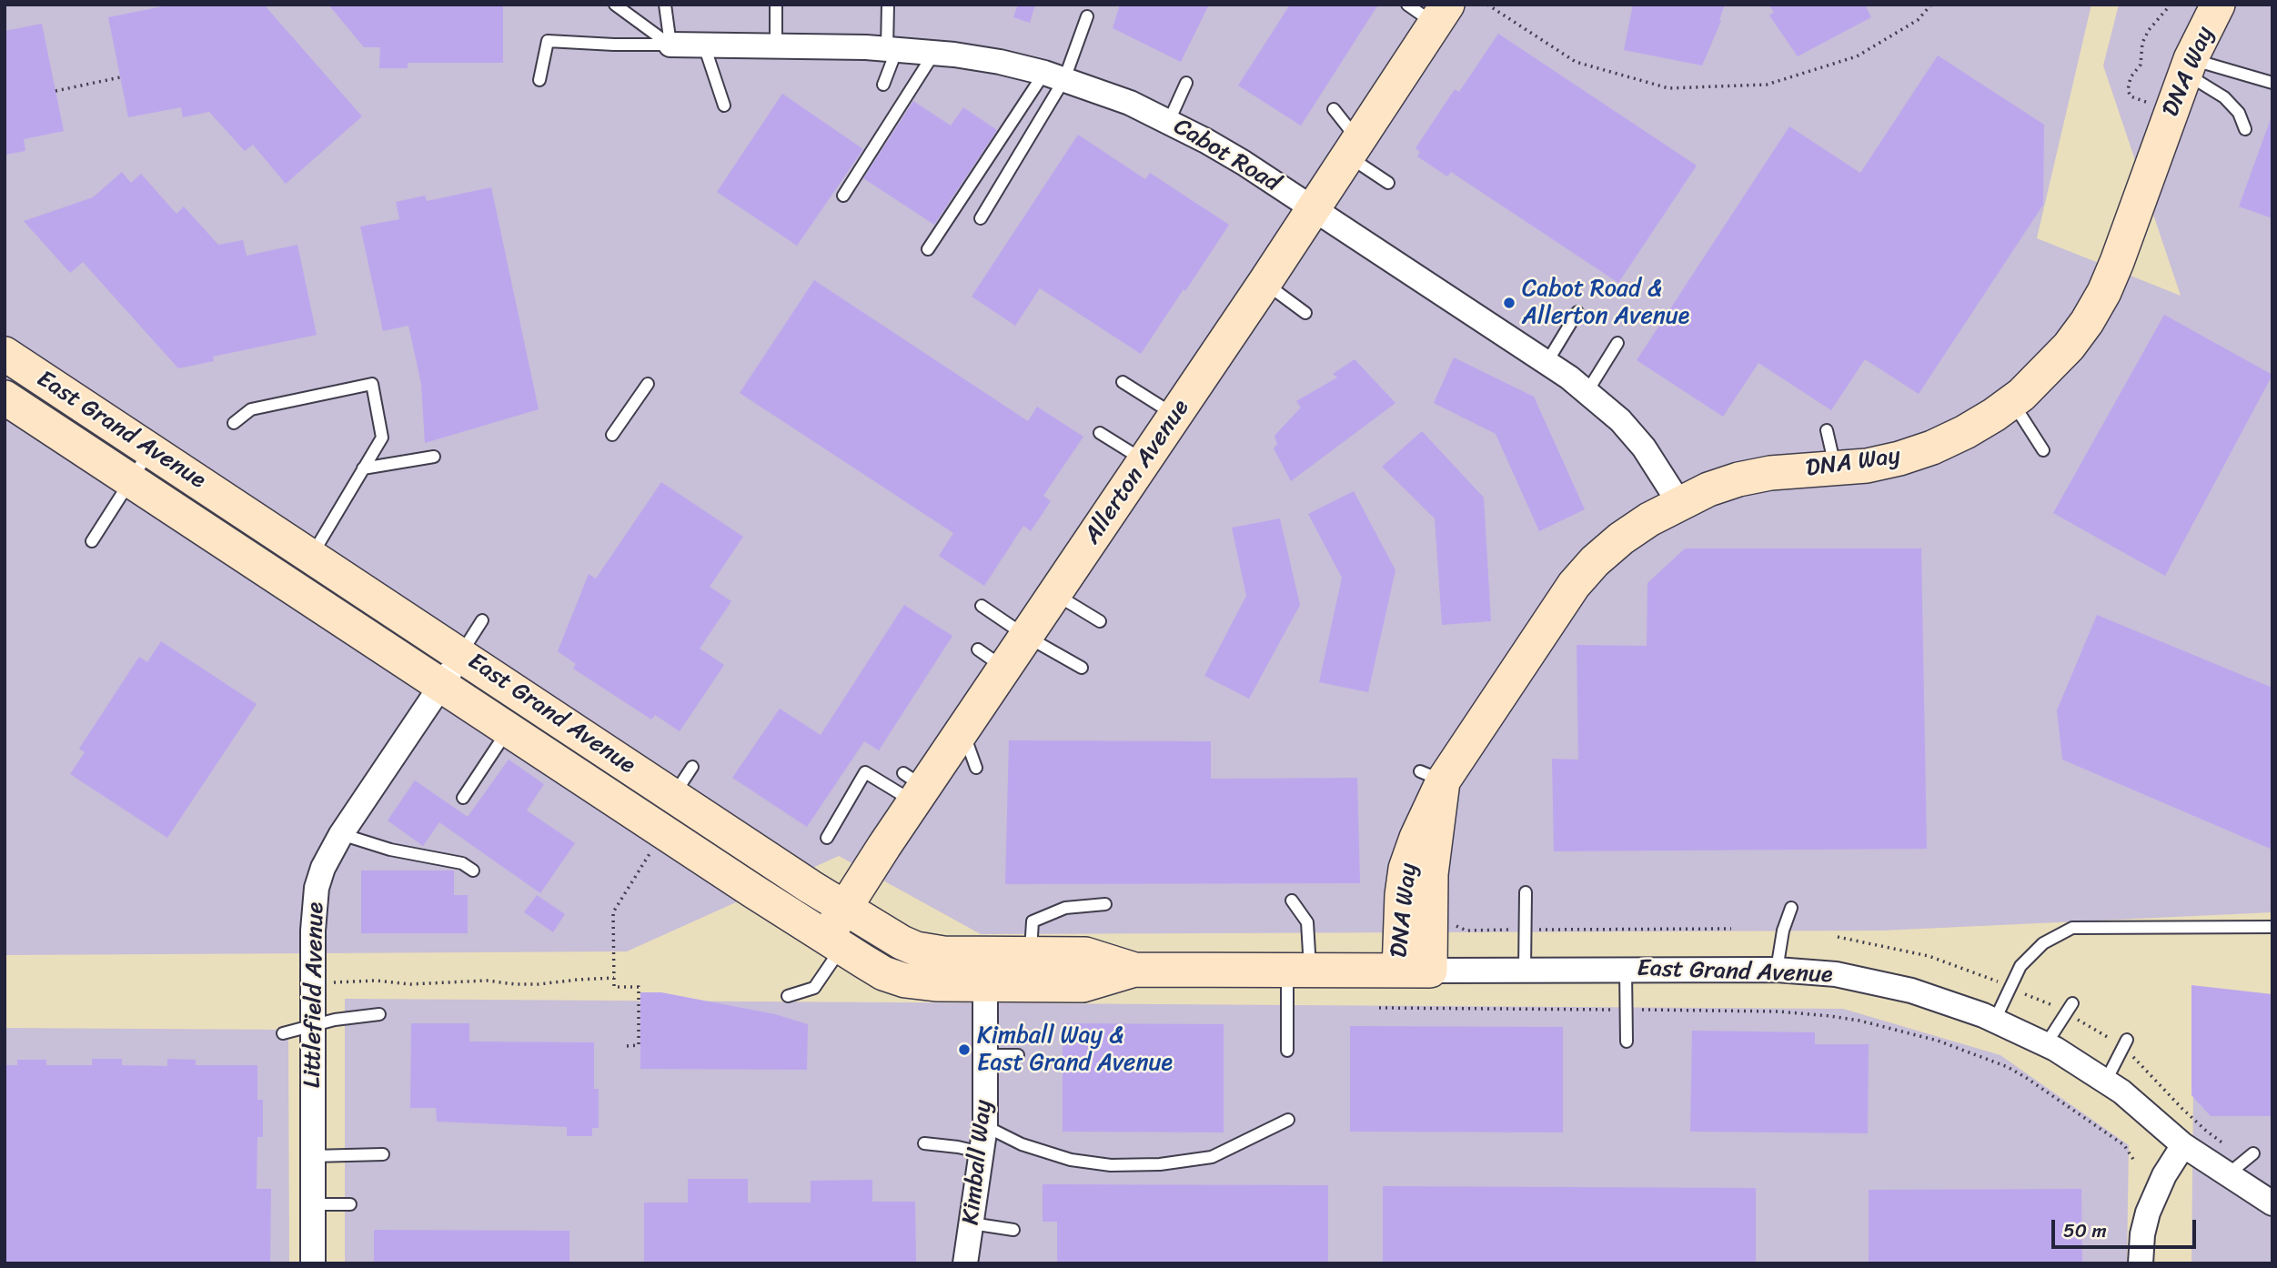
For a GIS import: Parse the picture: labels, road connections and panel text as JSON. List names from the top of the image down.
{
  "streets": {
    "main road": ["DNA Way", "East Grand Avenue", "Allerton Avenue"],
    "street": ["Cabot Road", "Littlefield Avenue", "Kimball Way"]
  },
  "crossings": [
    ["DNA Way", "Cabot Road"],
    ["DNA Way", "East Grand Avenue"],
    ["Cabot Road", "Allerton Avenue"],
    ["East Grand Avenue", "Allerton Avenue"],
    ["East Grand Avenue", "Littlefield Avenue"],
    ["East Grand Avenue", "Kimball Way"]
  ],
  "places": ["Cabot Road & Allerton Avenue", "Kimball Way & East Grand Avenue"],
  "scale_bar": "50 m"
}
